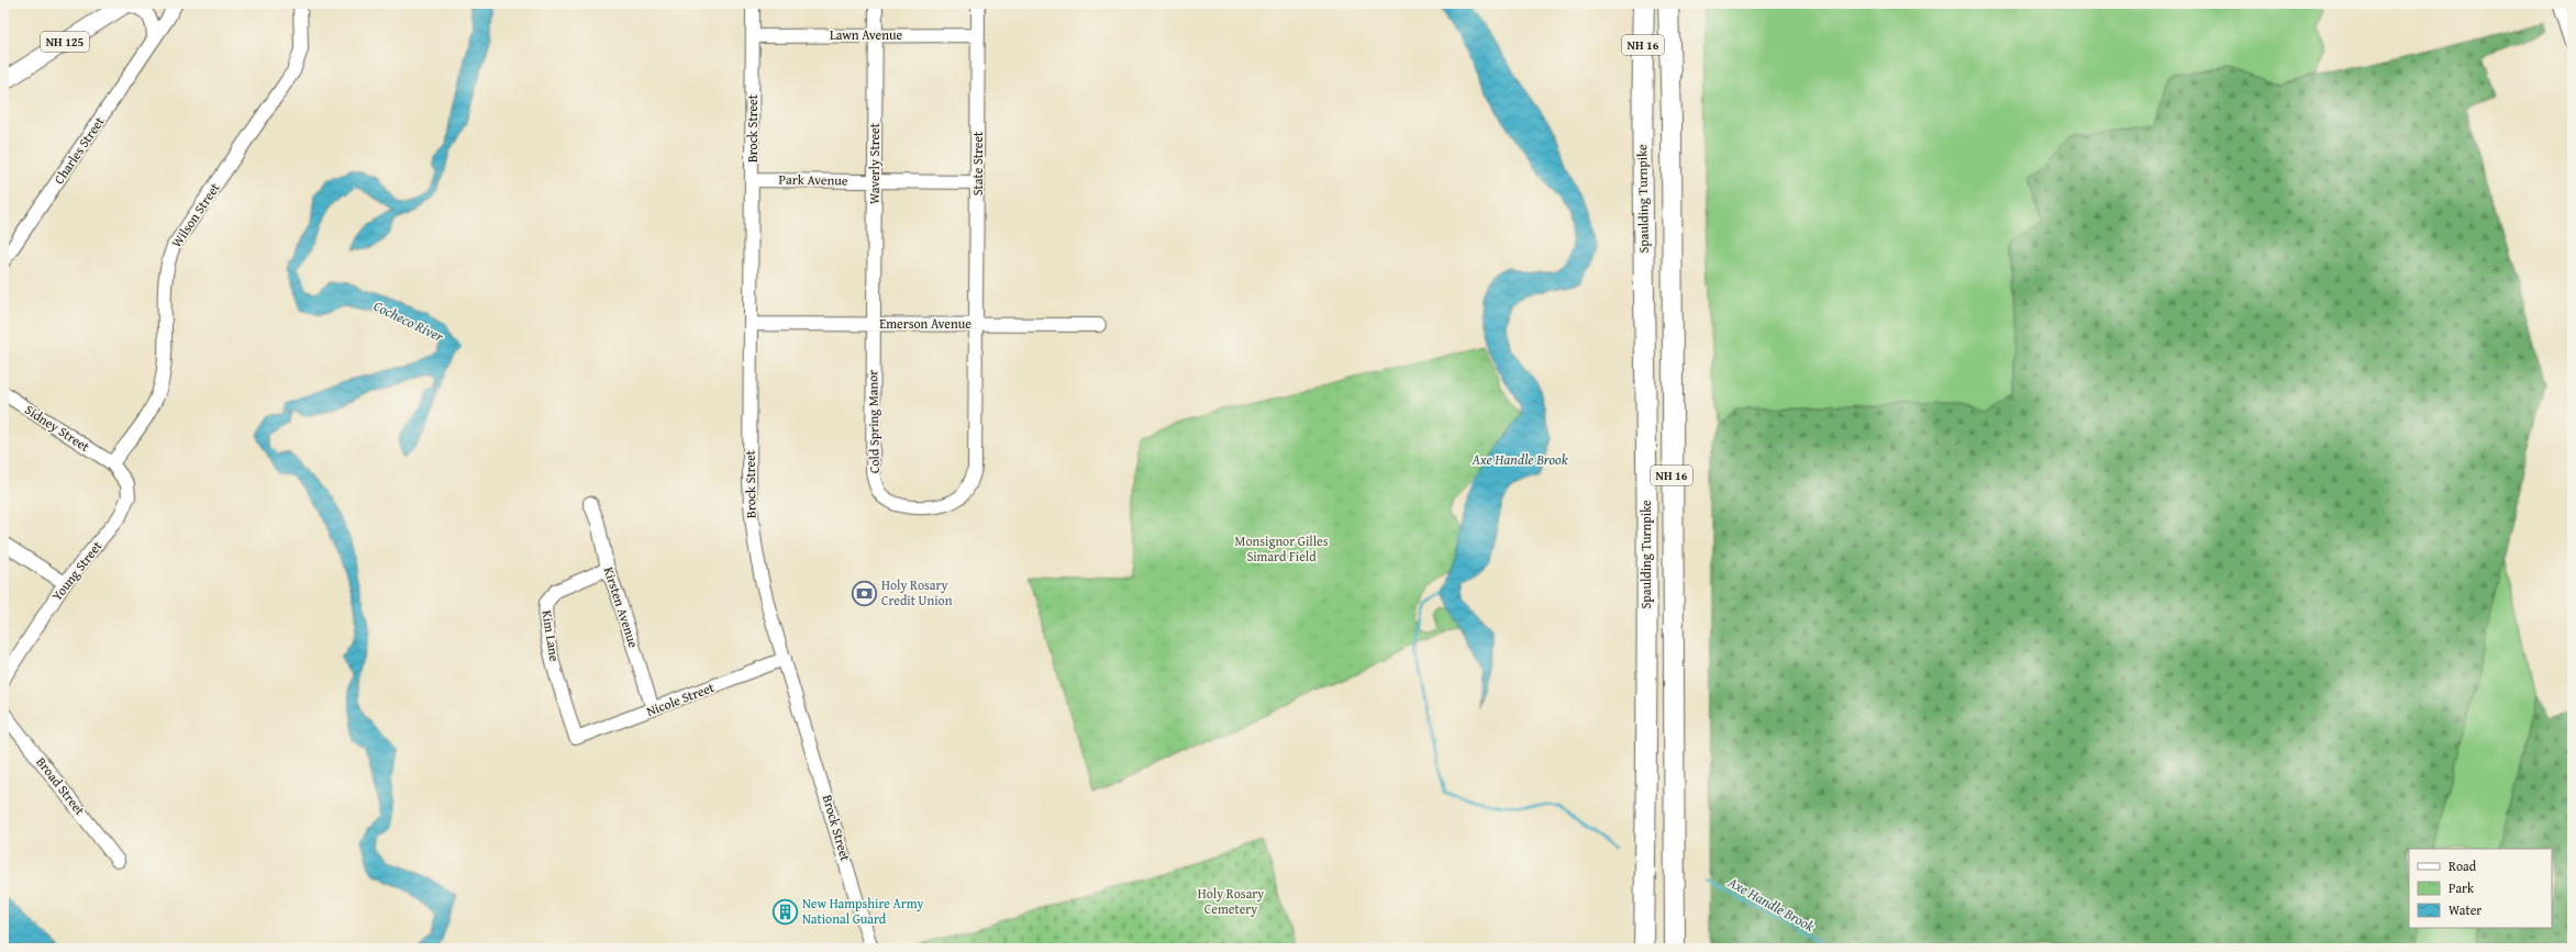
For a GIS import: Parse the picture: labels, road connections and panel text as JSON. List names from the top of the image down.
{
  "streets": {
    "highway": ["NH 16", "Spaulding Turnpike"],
    "main road": ["NH 125"],
    "street": [
      "Lawn Avenue",
      "Brock Street",
      "Charles Street",
      "Waverly Street",
      "State Street",
      "Park Avenue",
      "Wilson Street",
      "Emerson Avenue",
      "Cold Spring Manor",
      "Sidney Street",
      "Young Street",
      "Kirsten Avenue",
      "Kim Lane",
      "Nicole Street",
      "Broad Street"
    ]
  },
  "crossings": [
    ["Lawn Avenue", "Brock Street"],
    ["Lawn Avenue", "Waverly Street"],
    ["Lawn Avenue", "State Street"],
    ["Brock Street", "Park Avenue"],
    ["Brock Street", "Emerson Avenue"],
    ["Brock Street", "Nicole Street"],
    ["Waverly Street", "Park Avenue"],
    ["Waverly Street", "Emerson Avenue"],
    ["Waverly Street", "Cold Spring Manor"],
    ["State Street", "Park Avenue"],
    ["State Street", "Emerson Avenue"],
    ["State Street", "Cold Spring Manor"],
    ["Wilson Street", "Sidney Street"],
    ["Wilson Street", "Young Street"],
    ["Emerson Avenue", "Cold Spring Manor"],
    ["Sidney Street", "Young Street"],
    ["Kirsten Avenue", "Kim Lane"],
    ["Kirsten Avenue", "Nicole Street"],
    ["Kim Lane", "Nicole Street"]
  ],
  "water": ["Cocheco River", "Axe Handle Brook"],
  "parks": ["Monsignor Gilles Simard Field", "Holy Rosary Cemetery"],
  "places": {
    "bank": ["Holy Rosary Credit Union"],
    "building": ["New Hampshire Army National Guard"]
  },
  "legend": ["Road", "Park", "Water"]
}
